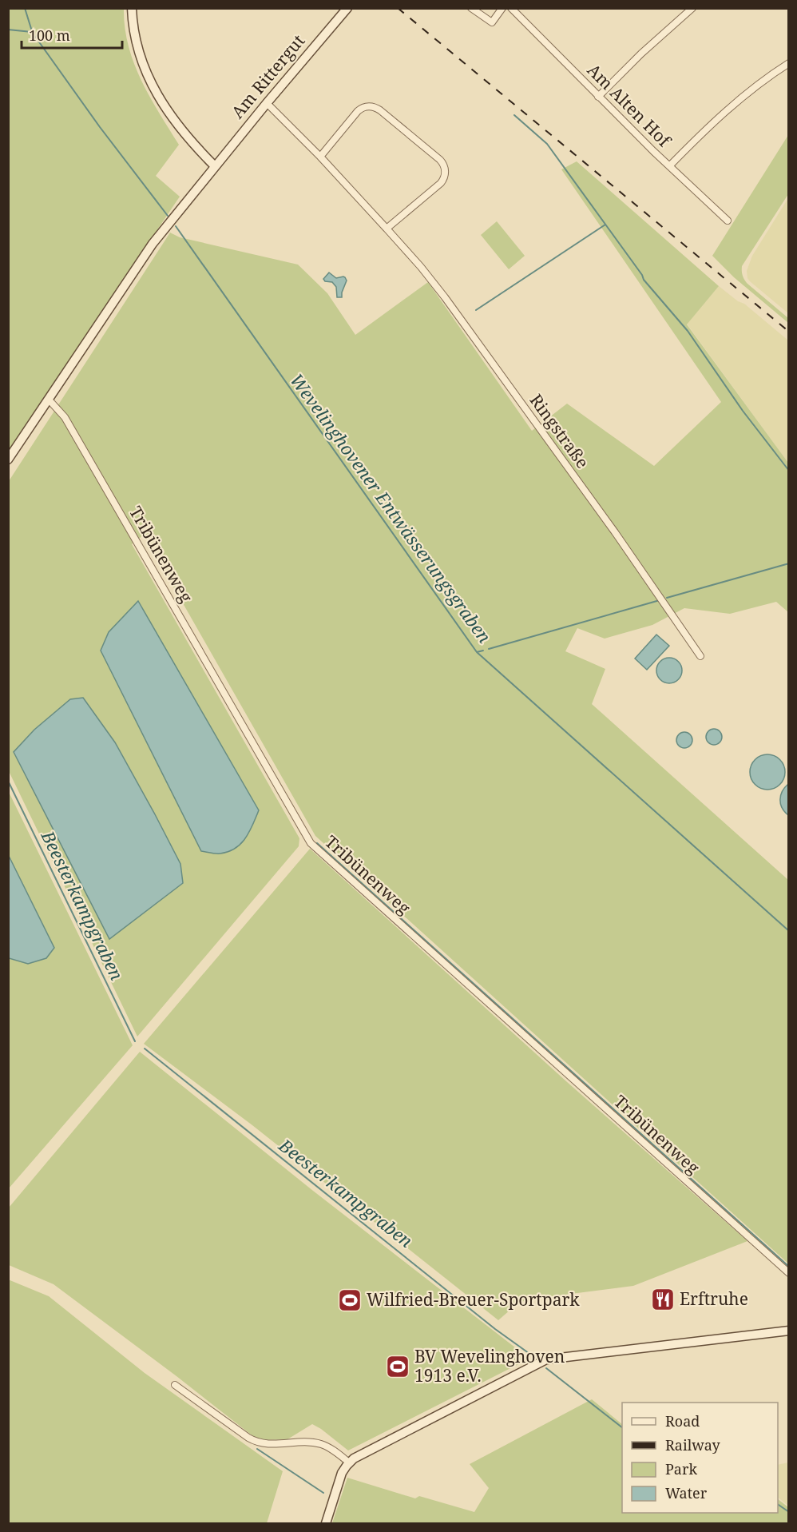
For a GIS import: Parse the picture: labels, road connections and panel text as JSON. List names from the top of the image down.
{
  "streets": {
    "street": [
      "Am Rittergut",
      "Am Alten Hof",
      "Ringstraße",
      "Tribünenweg"
    ]
  },
  "crossings": [
    ["Am Rittergut", "Ringstraße"],
    ["Am Rittergut", "Tribünenweg"]
  ],
  "water": ["Wevelinghovener Entwässerungsgraben", "Beesterkampgraben"],
  "places": {
    "restaurant": ["Erftruhe"],
    "sports": ["Wilfried-Breuer-Sportpark", "BV Wevelinghoven 1913 e.V."]
  },
  "legend": [
    "Road",
    "Railway",
    "Park",
    "Water"
  ],
  "scale_bar": "100 m"
}
